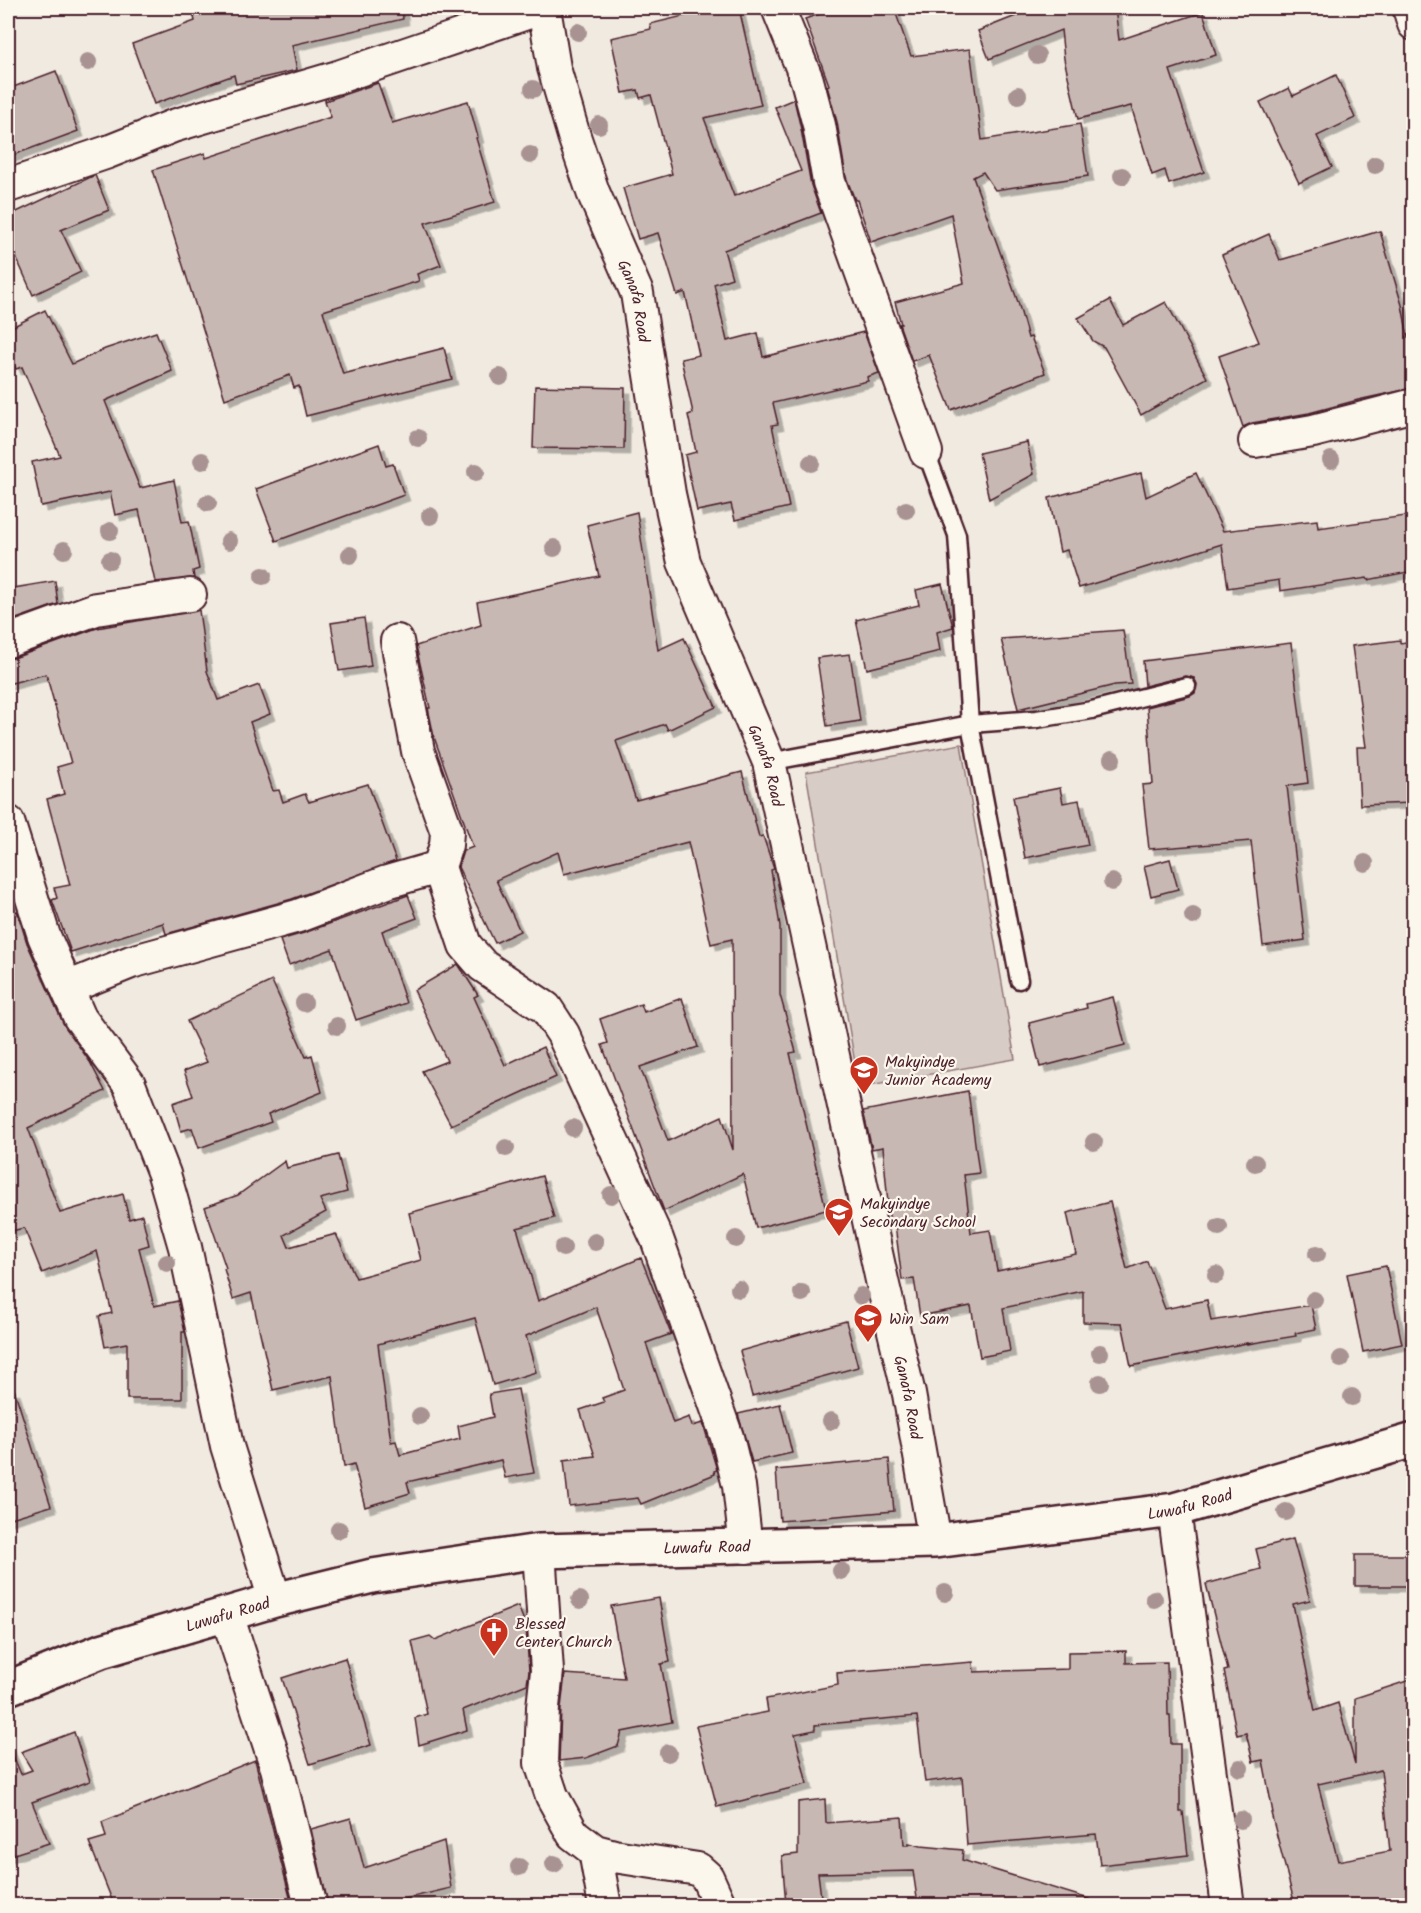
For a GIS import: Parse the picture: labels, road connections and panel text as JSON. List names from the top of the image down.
{
  "streets": {
    "street": ["Ganafa Road", "Luwafu Road"]
  },
  "crossings": [
    ["Ganafa Road", "Luwafu Road"]
  ],
  "places": {
    "school or university": ["Makyindye Junior Academy", "Makyindye Secondary School", "Win Sam"],
    "church": ["Blessed Center Church"]
  }
}
